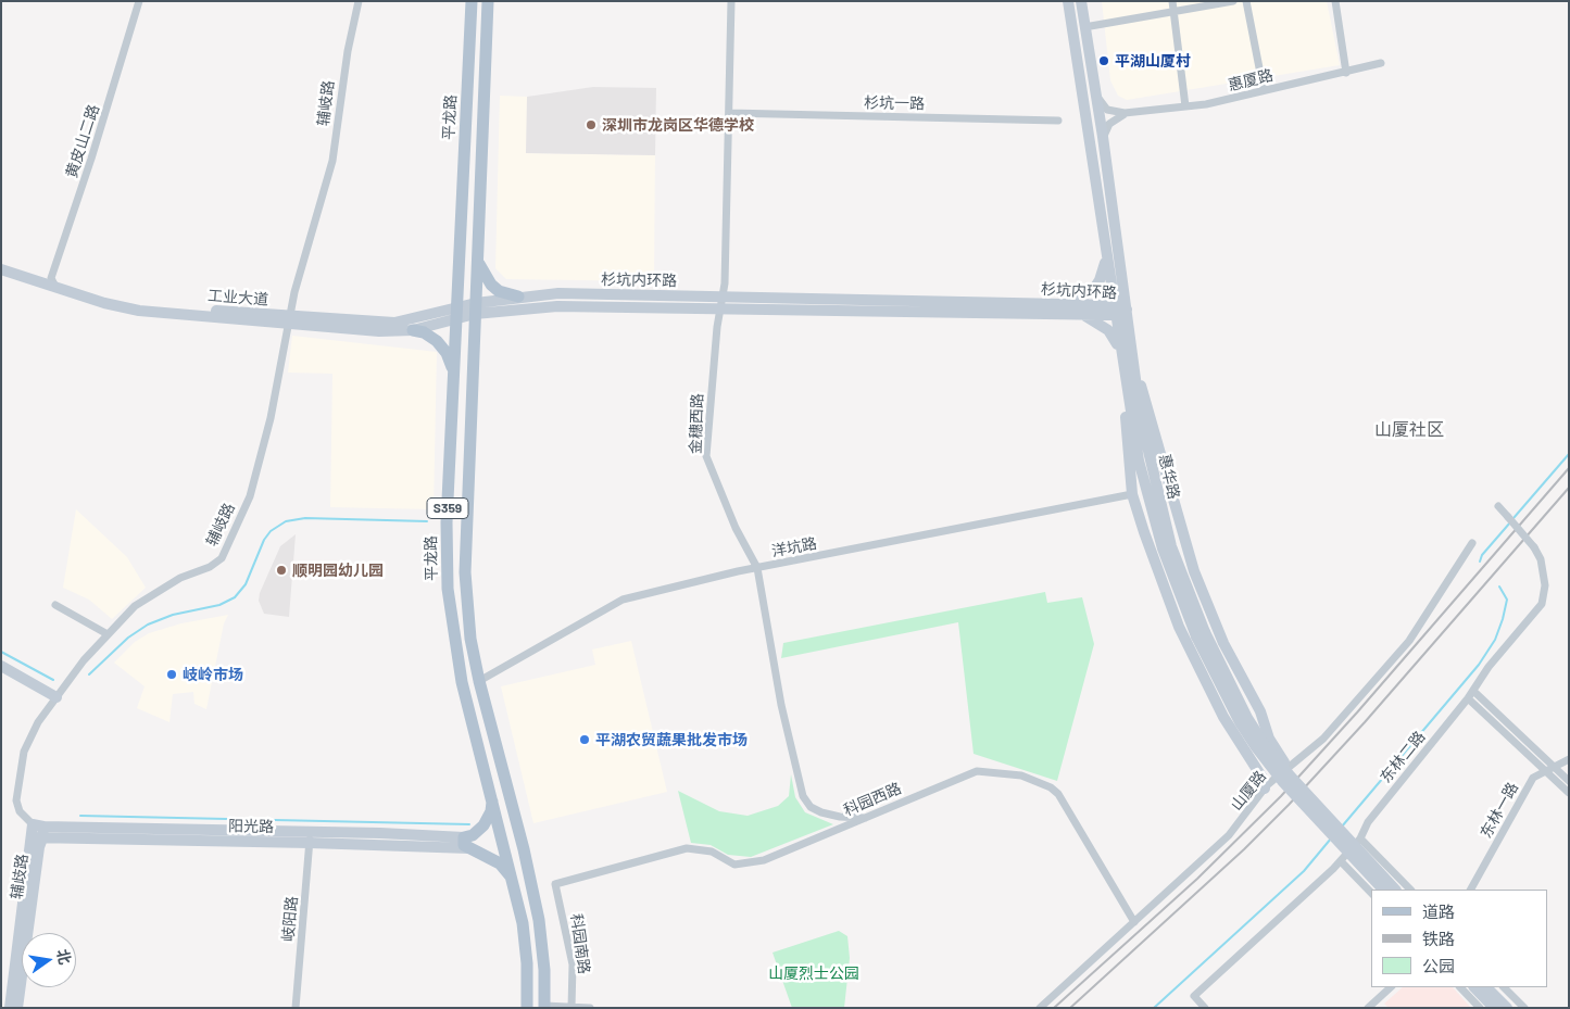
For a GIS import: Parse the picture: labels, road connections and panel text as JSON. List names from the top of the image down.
{
  "streets": {
    "main road": ["平龙路", "S359"],
    "street": [
      "惠厦路",
      "辅岐路",
      "杉坑一路",
      "黄皮山二路",
      "杉坑内环路",
      "工业大道",
      "金穗西路",
      "惠华路",
      "洋坑路",
      "东林二路",
      "山厦路",
      "科园西路",
      "东林一路",
      "阳光路",
      "辅歧路",
      "岐阳路",
      "科园南路"
    ]
  },
  "crossings": [
    ["辅岐路", "工业大道"],
    ["辅岐路", "阳光路"],
    ["辅岐路", "辅歧路"],
    ["杉坑一路", "金穗西路"],
    ["平龙路", "工业大道"],
    ["黄皮山二路", "工业大道"],
    ["杉坑内环路", "工业大道"],
    ["杉坑内环路", "金穗西路"],
    ["杉坑内环路", "惠华路"],
    ["杉坑内环路", "S359"],
    ["工业大道", "S359"],
    ["金穗西路", "洋坑路"],
    ["金穗西路", "科园西路"],
    ["S359", "洋坑路"],
    ["山厦路", "科园西路"],
    ["科园西路", "科园南路"],
    ["阳光路", "辅歧路"],
    ["阳光路", "岐阳路"]
  ],
  "districts": ["山厦社区"],
  "parks": ["山厦烈士公园"],
  "places": [
    "平湖山厦村",
    "深圳市龙岗区华德学校",
    "顺明园幼儿园",
    "岐岭市场",
    "平湖农贸蔬果批发市场"
  ],
  "legend": ["道路", "铁路", "公园"],
  "north": "right"
}
